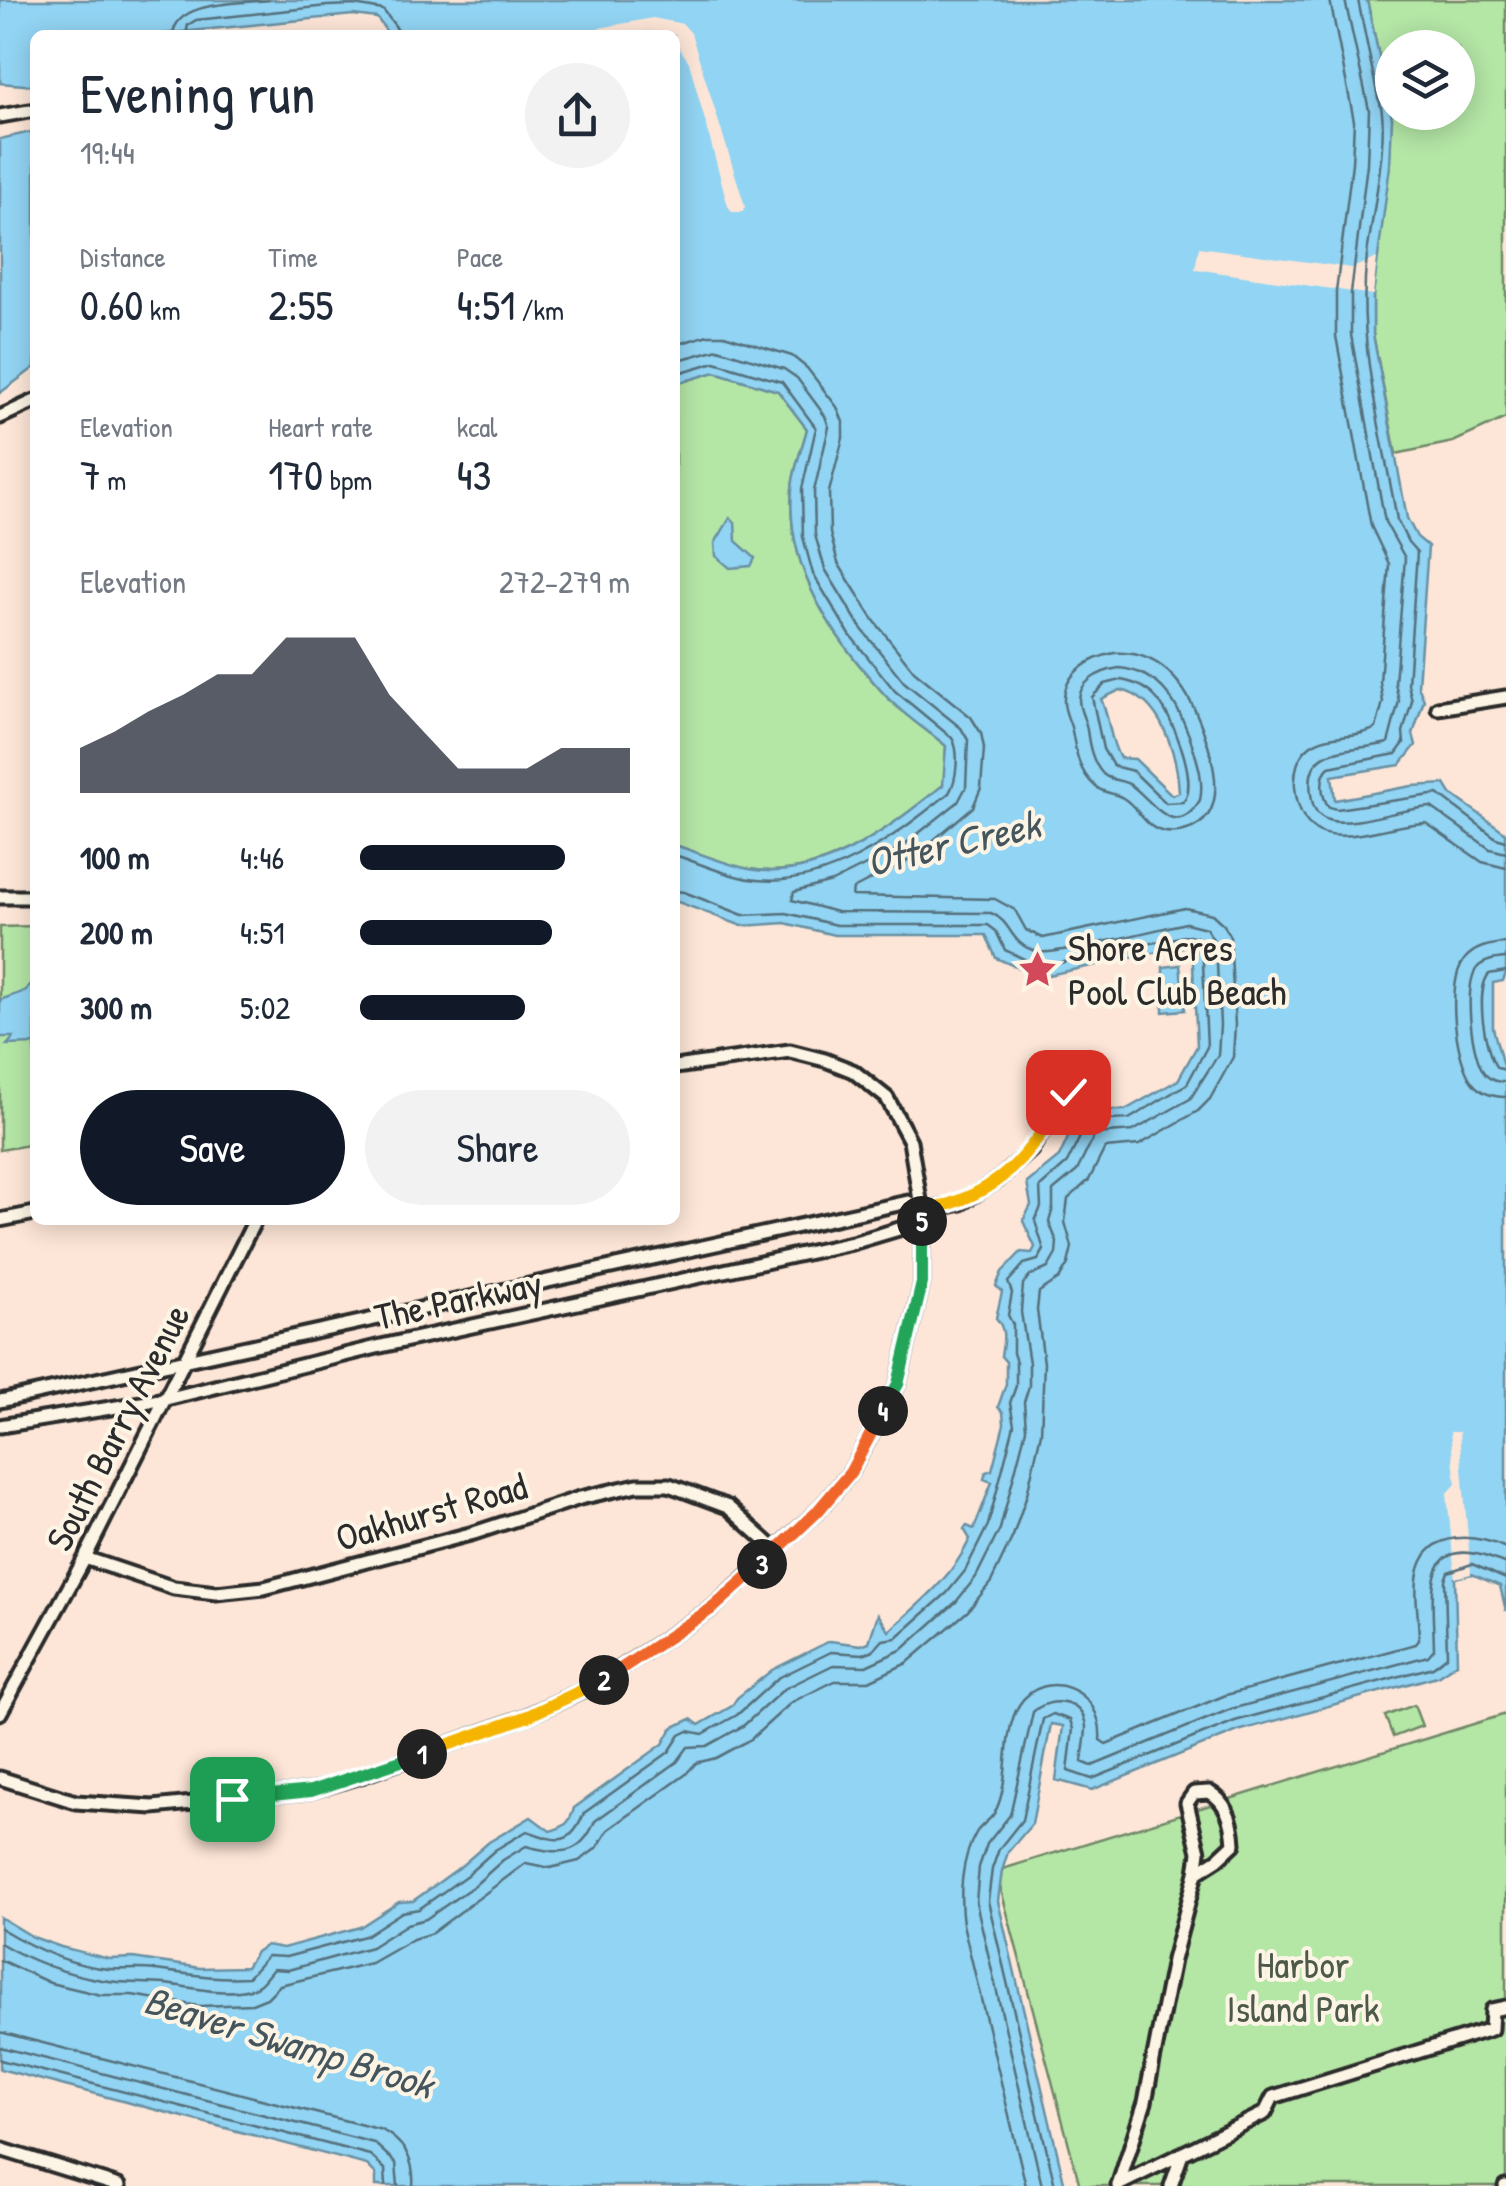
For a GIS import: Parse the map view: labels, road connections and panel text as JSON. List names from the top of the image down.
{
  "streets": {
    "street": ["The Parkway", "South Barry Avenue", "Oakhurst Road"]
  },
  "crossings": [
    ["The Parkway", "South Barry Avenue"],
    ["South Barry Avenue", "Oakhurst Road"]
  ],
  "water": ["Otter Creek", "Beaver Swamp Brook"],
  "parks": ["Harbor Island Park"],
  "places": {
    "place": ["Shore Acres Pool Club Beach"]
  },
  "page": {
    "heading": ["Evening run", "19:44"],
    "stats": [
      ["Distance", "0.60 km"],
      ["Time", "2:55"],
      ["Pace", "4:51 /km"],
      ["Elevation", "7 m"],
      ["Heart rate", "170 bpm"],
      ["kcal", "43"]
    ],
    "chart": ["Elevation", "272–279 m"],
    "list": [
      {
        "name": "100 m",
        "note": "4:46"
      },
      {
        "name": "200 m",
        "note": "4:51"
      },
      {
        "name": "300 m",
        "note": "5:02"
      }
    ],
    "buttons": ["Save", "Share"],
    "pins": [
      "5",
      "4",
      "3",
      "2",
      "1"
    ]
  }
}
